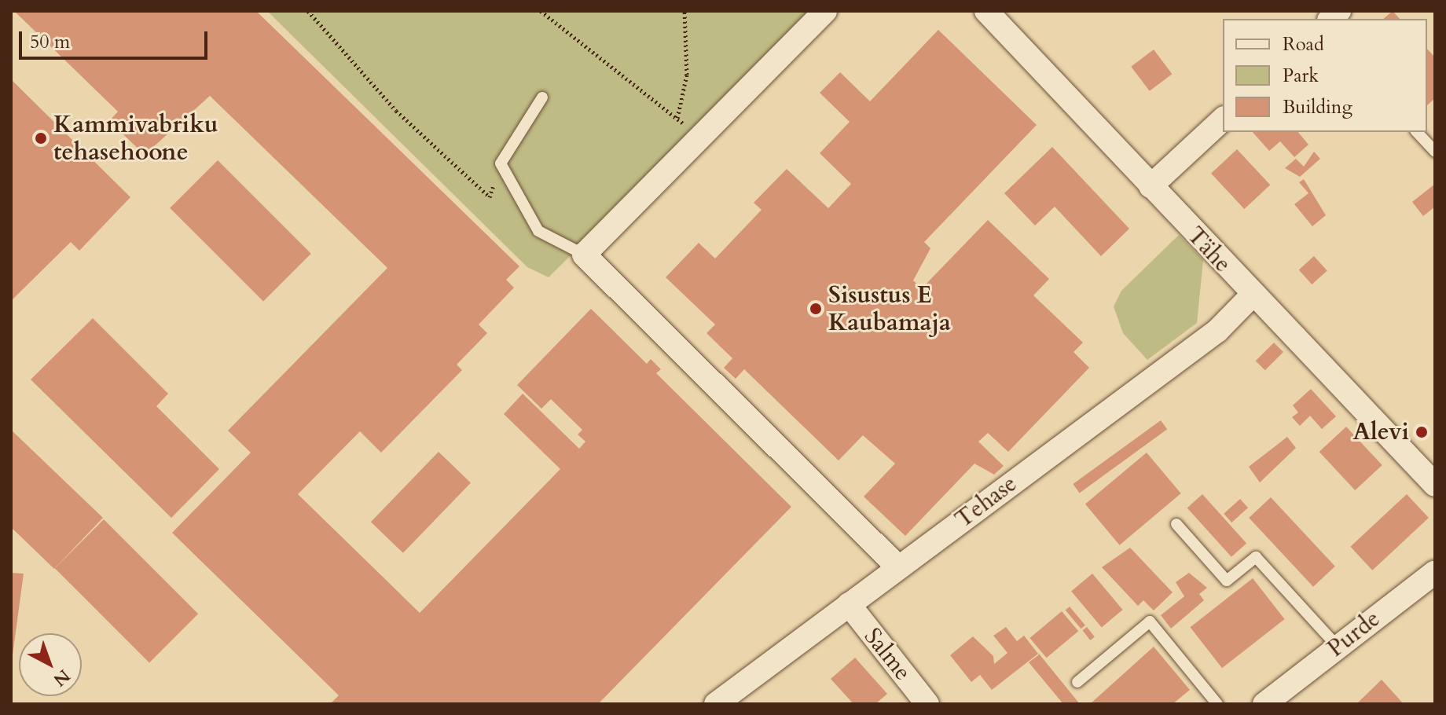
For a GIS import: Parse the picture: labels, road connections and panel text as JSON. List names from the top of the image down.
{
  "streets": {
    "street": [
      "Tähe",
      "Tehase",
      "Purde",
      "Salme"
    ]
  },
  "crossings": [
    ["Tähe", "Tehase"],
    ["Tehase", "Salme"]
  ],
  "places": ["Kammivabriku tehasehoone", "Sisustus E Kaubamaja", "Alevi"],
  "legend": ["Road", "Park", "Building"],
  "scale_bar": "50 m",
  "north": "bottom right"
}
